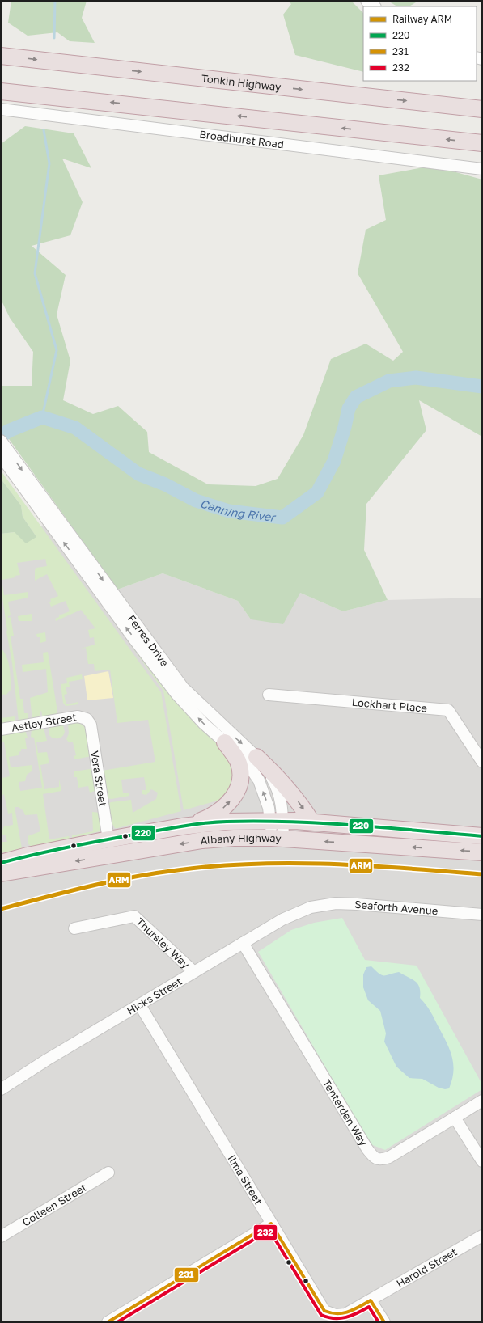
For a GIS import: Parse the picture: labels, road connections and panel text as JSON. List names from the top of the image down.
{
  "streets": {
    "highway": ["Tonkin Highway", "Albany Highway"],
    "street": [
      "Broadhurst Road",
      "Ferres Drive",
      "Lockhart Place",
      "Astley Street",
      "Vera Street",
      "Seaforth Avenue",
      "Thursley Way",
      "Hicks Street",
      "Tenterden Way",
      "Ilma Street",
      "Colleen Street",
      "Harold Street"
    ]
  },
  "crossings": [
    ["Ferres Drive", "Albany Highway"],
    ["Astley Street", "Vera Street"],
    ["Vera Street", "Albany Highway"],
    ["Seaforth Avenue", "Hicks Street"],
    ["Thursley Way", "Hicks Street"],
    ["Hicks Street", "Tenterden Way"],
    ["Hicks Street", "Ilma Street"],
    ["Ilma Street", "Harold Street"]
  ],
  "water": ["Canning River"],
  "lines": [
    "transit line 220",
    "rail line ARM",
    "transit line 231",
    "transit line 232"
  ],
  "legend": [
    "Railway ARM",
    "220",
    "231",
    "232"
  ]
}
